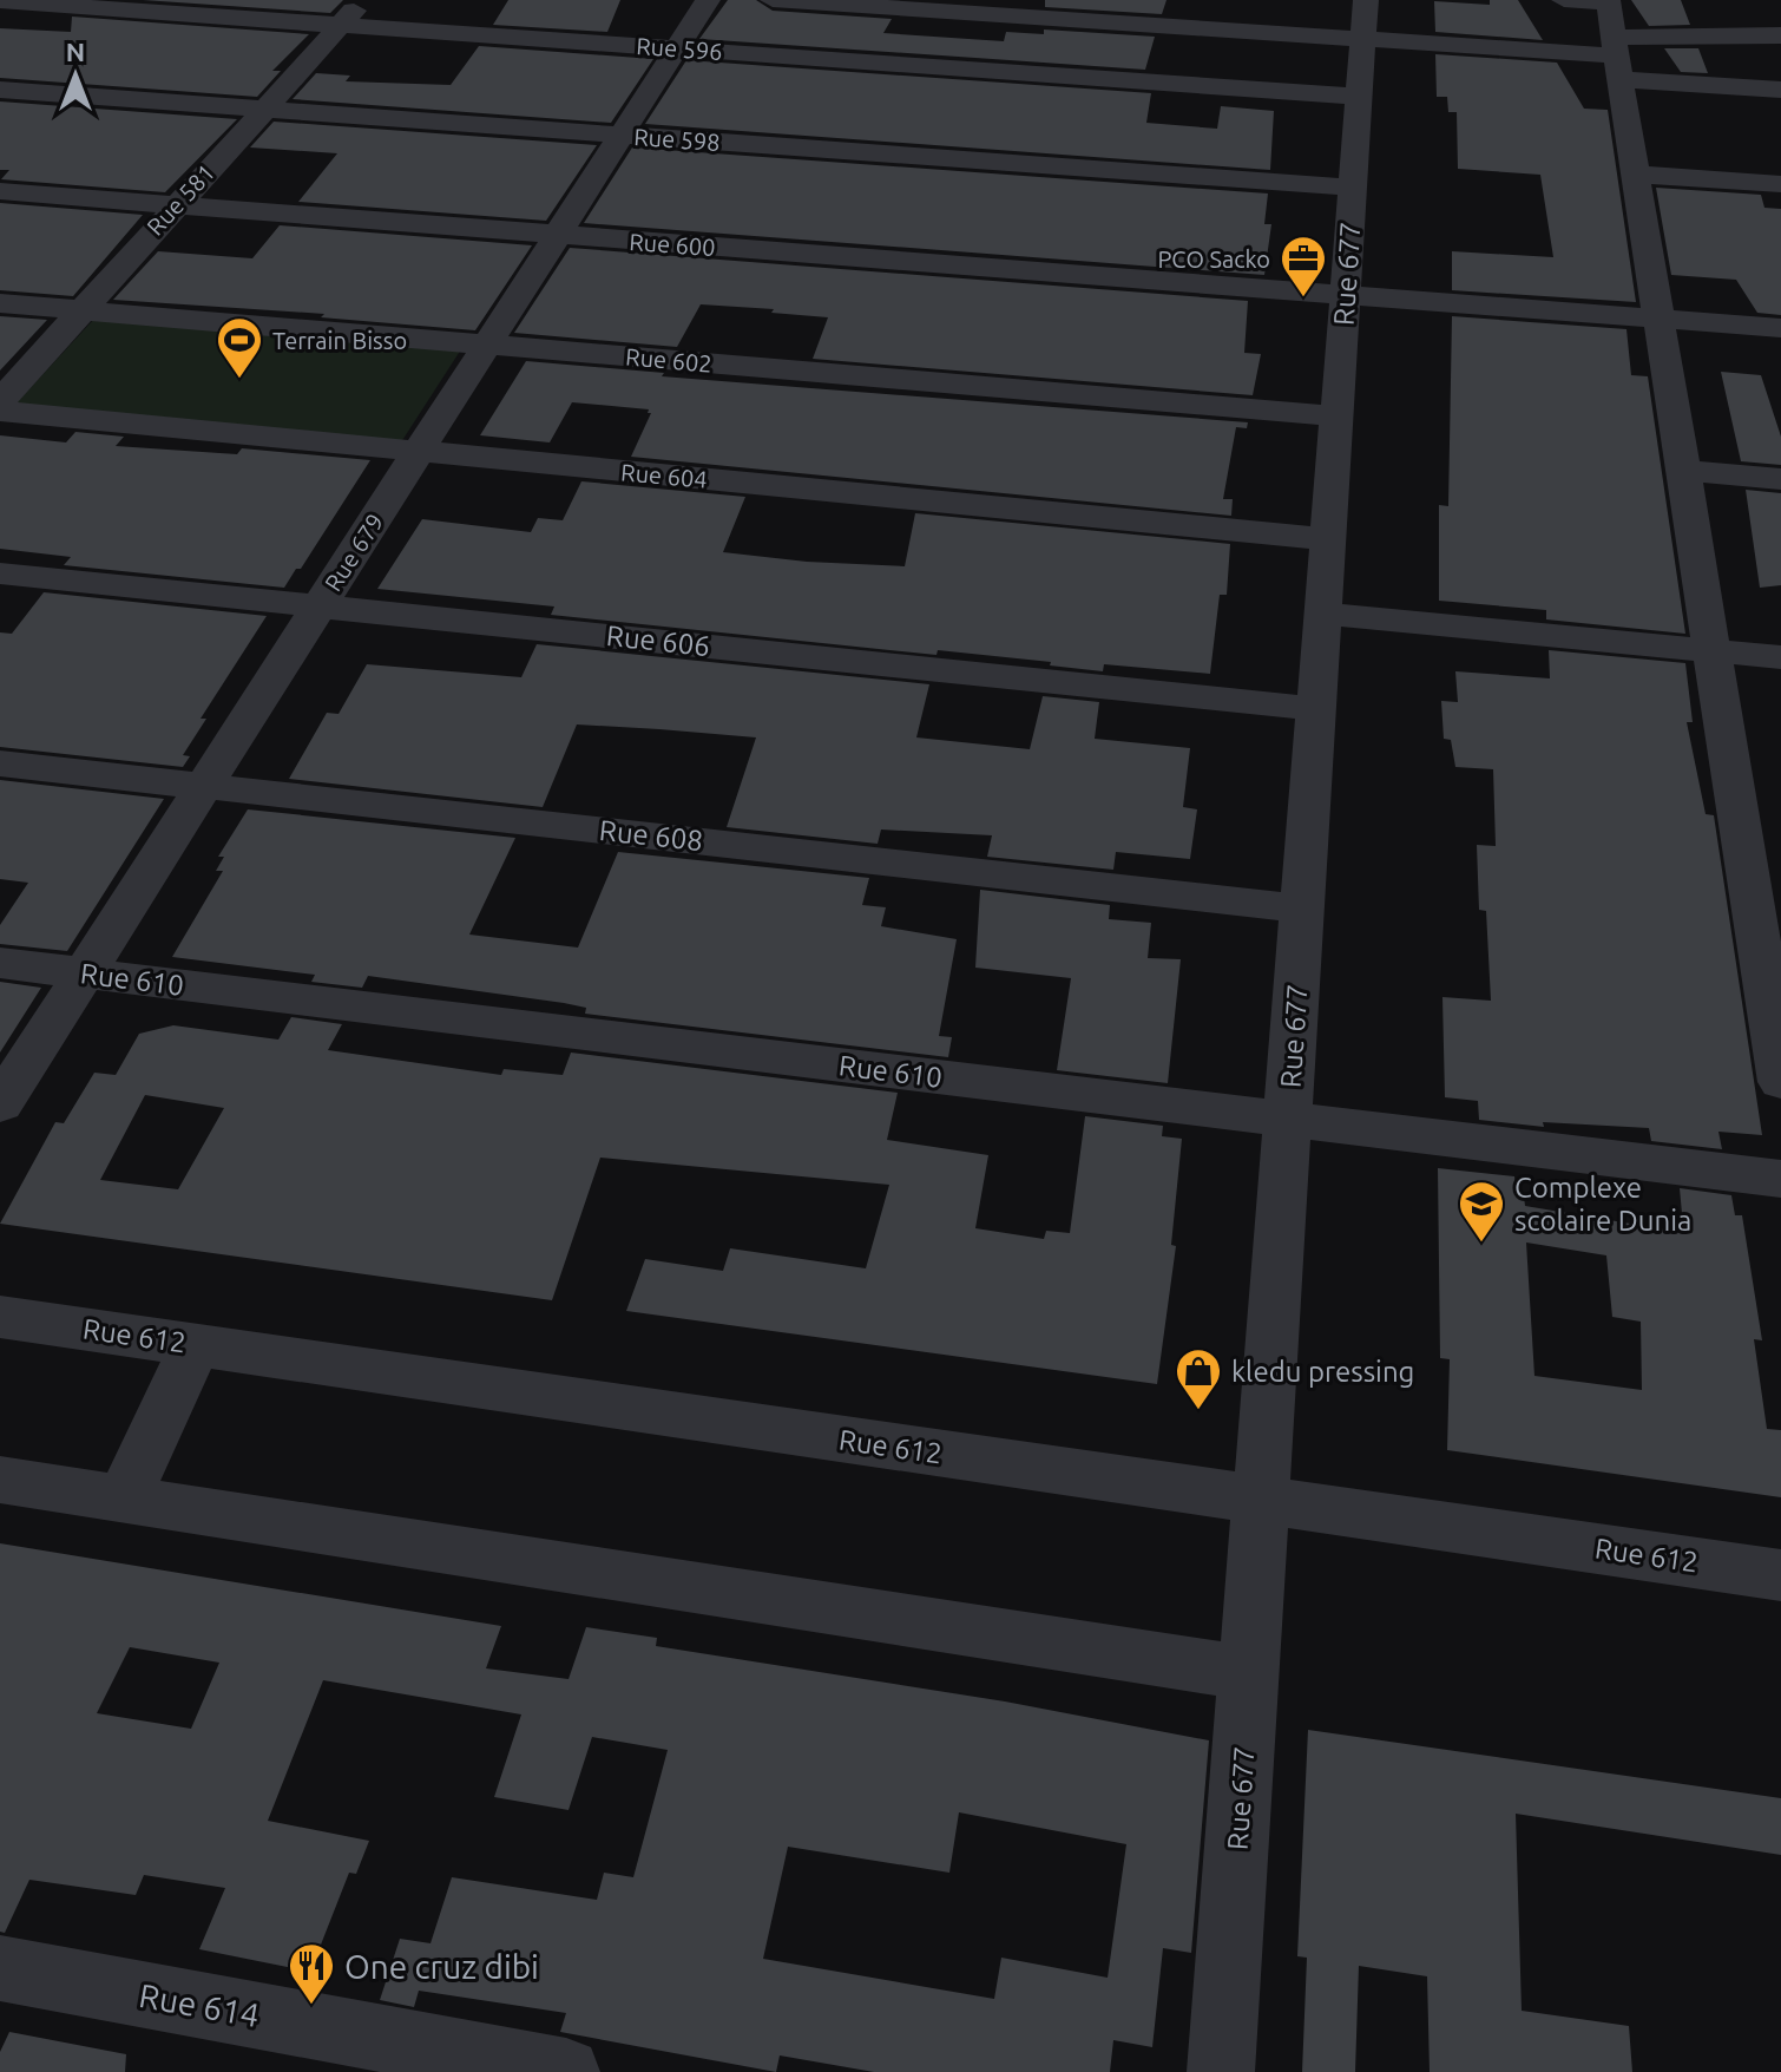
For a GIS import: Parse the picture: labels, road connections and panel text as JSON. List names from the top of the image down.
{
  "streets": {
    "street": [
      "Rue 596",
      "Rue 598",
      "Rue 581",
      "Rue 600",
      "Rue 677",
      "Rue 602",
      "Rue 604",
      "Rue 679",
      "Rue 606",
      "Rue 608",
      "Rue 610",
      "Rue 612",
      "Rue 614"
    ]
  },
  "crossings": [
    ["Rue 596", "Rue 581"],
    ["Rue 596", "Rue 677"],
    ["Rue 596", "Rue 679"],
    ["Rue 598", "Rue 581"],
    ["Rue 598", "Rue 677"],
    ["Rue 598", "Rue 679"],
    ["Rue 581", "Rue 600"],
    ["Rue 581", "Rue 602"],
    ["Rue 600", "Rue 677"],
    ["Rue 600", "Rue 679"],
    ["Rue 677", "Rue 602"],
    ["Rue 677", "Rue 604"],
    ["Rue 677", "Rue 606"],
    ["Rue 677", "Rue 608"],
    ["Rue 677", "Rue 610"],
    ["Rue 677", "Rue 612"],
    ["Rue 602", "Rue 679"],
    ["Rue 604", "Rue 679"],
    ["Rue 679", "Rue 606"],
    ["Rue 679", "Rue 608"],
    ["Rue 679", "Rue 610"]
  ],
  "places": {
    "office": ["PCO Sacko"],
    "sports": ["Terrain Bisso"],
    "school or university": ["Complexe scolaire Dunia"],
    "shop": ["kledu pressing"],
    "restaurant": ["One cruz dibi"]
  },
  "north": "top"
}
